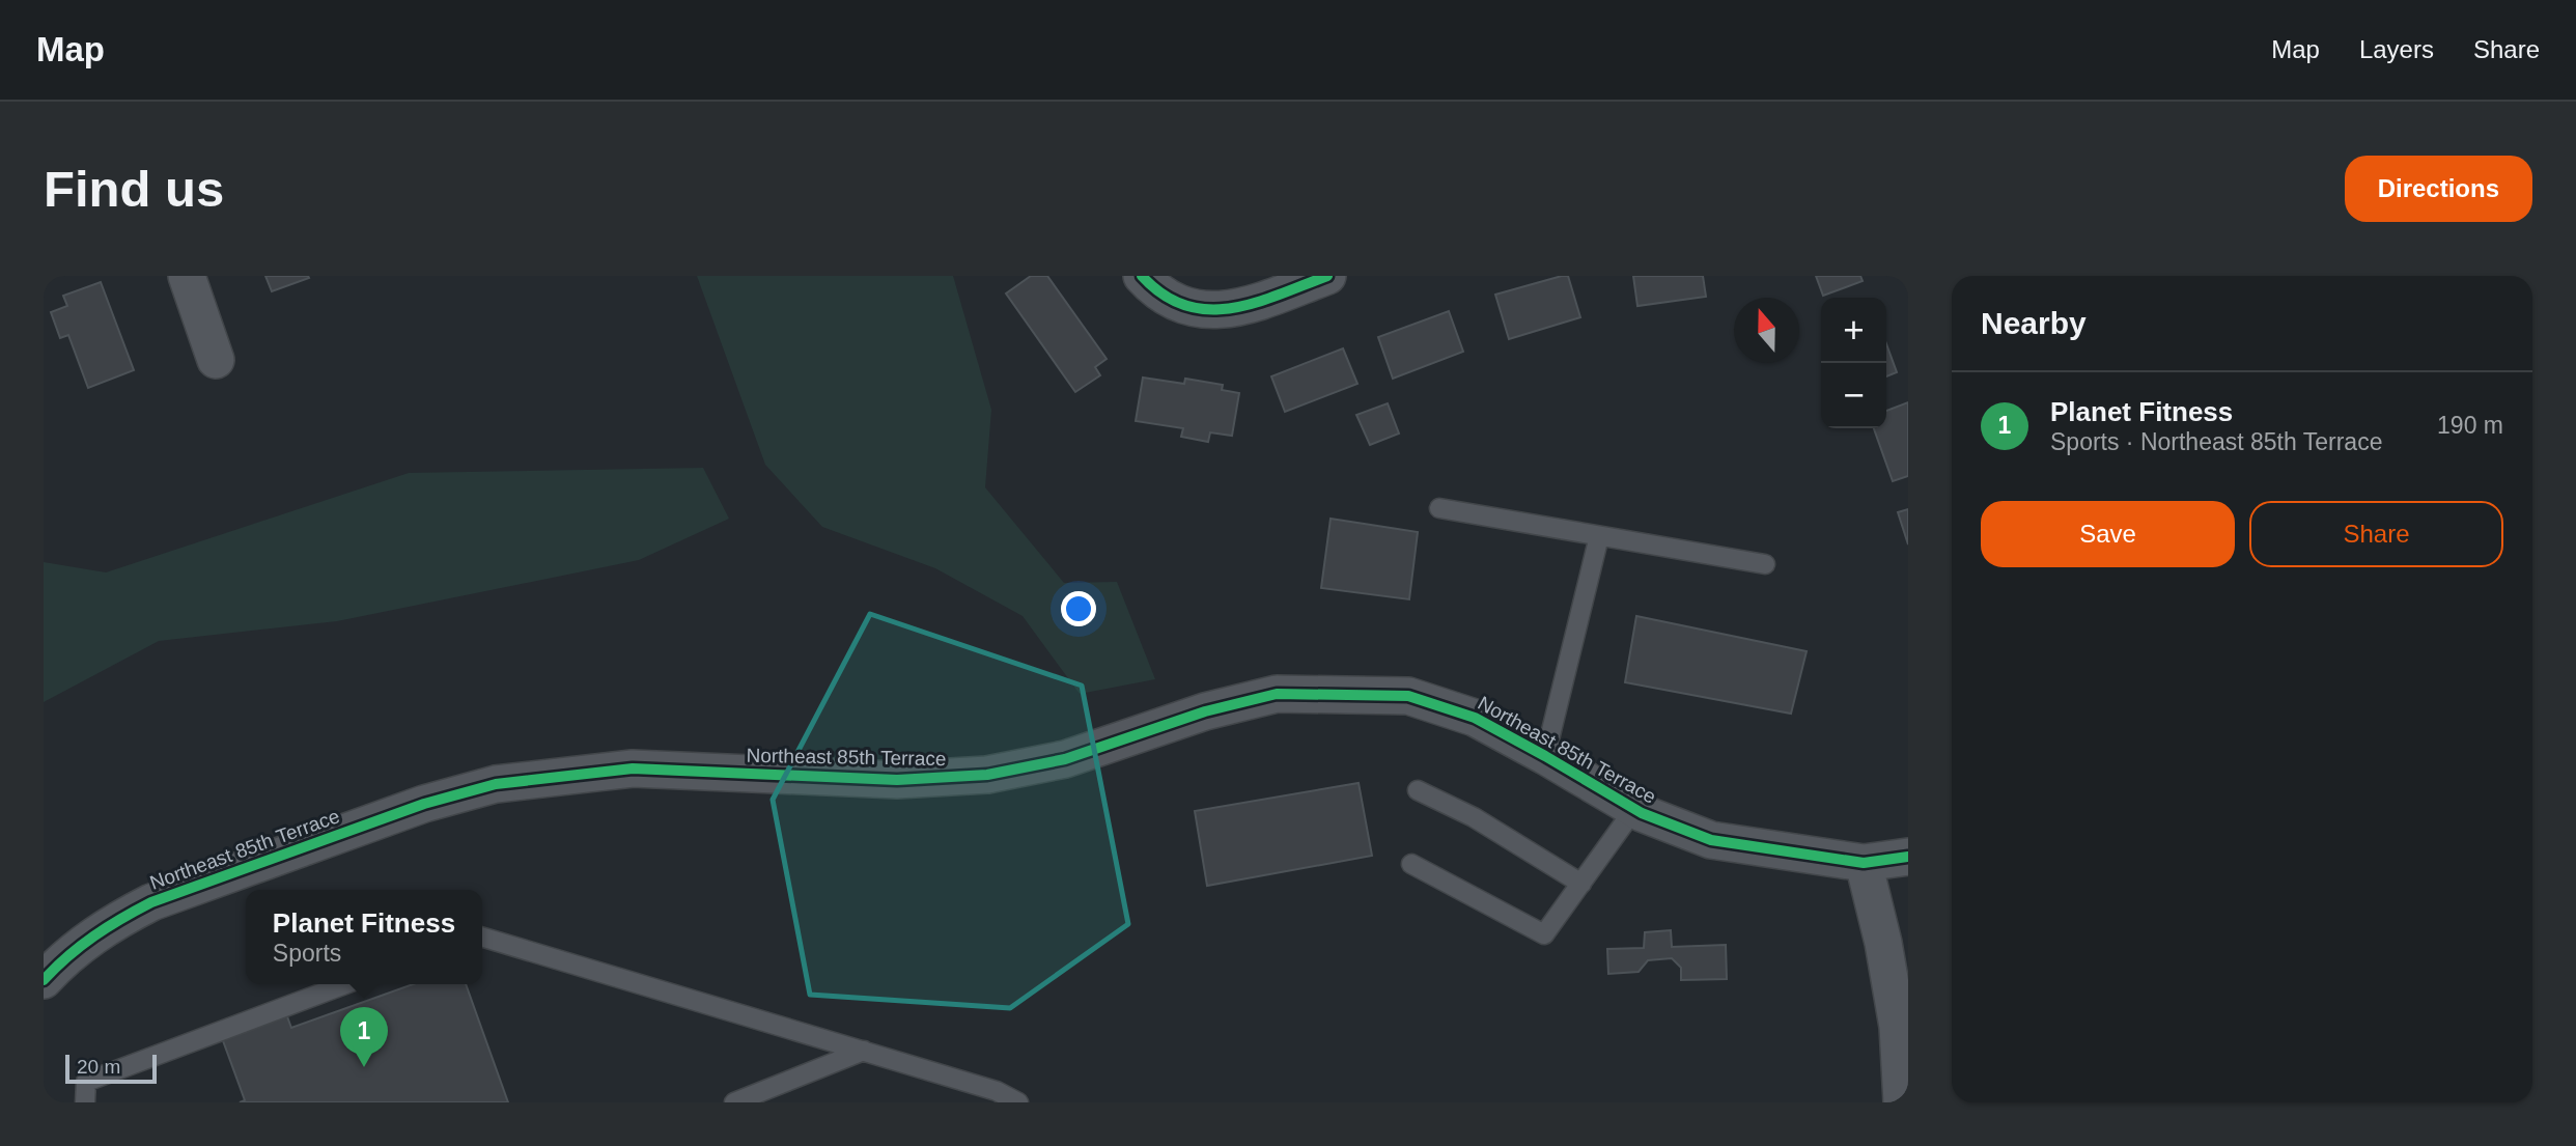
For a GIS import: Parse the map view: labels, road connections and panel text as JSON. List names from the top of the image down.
{
  "streets": {
    "street": ["Northeast 85th Terrace"]
  },
  "scale_bar": "20 m",
  "north": "top",
  "page": {
    "header": "Map",
    "nav": ["Map", "Layers", "Share"],
    "buttons": [
      "Directions",
      ["Save", "Share"]
    ],
    "title": "Find us",
    "heading": "Nearby",
    "map_buttons": ["+", "−"],
    "list": [
      {
        "mark": "1",
        "name": "Planet Fitness",
        "note": "Sports · Northeast 85th Terrace",
        "value": "190 m"
      }
    ],
    "popup": ["Planet Fitness", "Sports"],
    "pins": "1",
    "scale": "20 m"
  }
}
